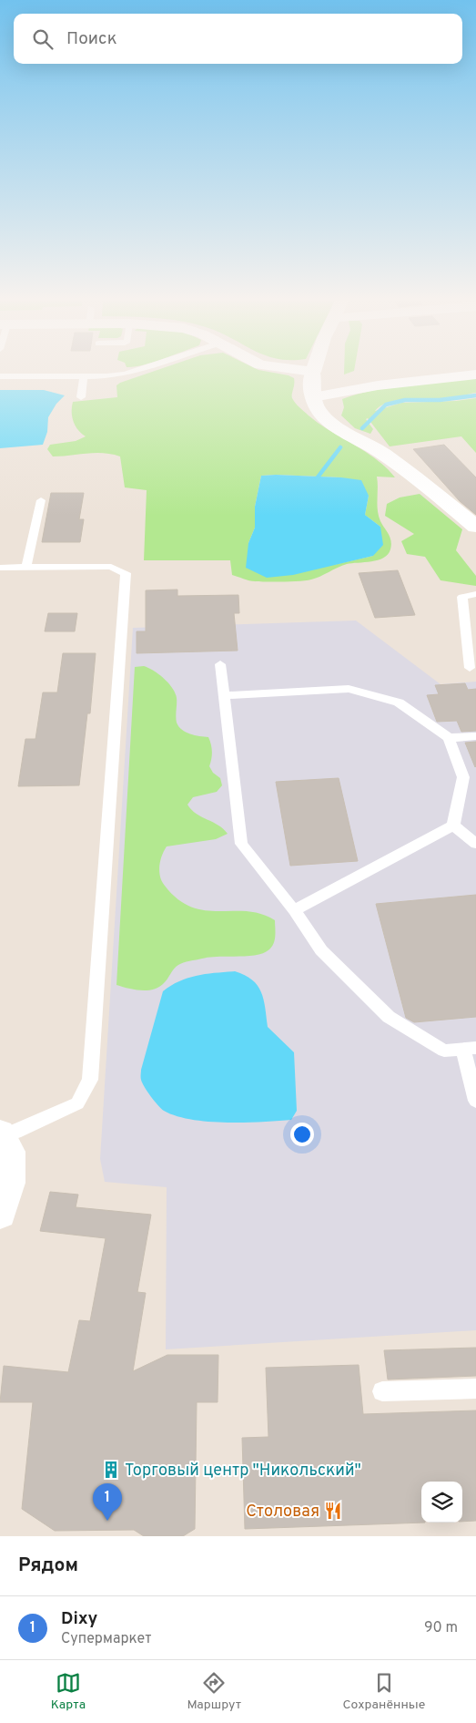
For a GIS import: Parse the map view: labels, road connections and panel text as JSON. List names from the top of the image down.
{
  "places": {
    "building": ["Торговый центр \"Никольский\""],
    "restaurant": ["Столовая"]
  },
  "page": {
    "search": "Поиск",
    "pins": "1",
    "heading": "Рядом",
    "list": [
      {
        "mark": "1",
        "name": "Dixy",
        "note": "Супермаркет",
        "value": "90 m"
      }
    ],
    "nav": ["Карта", "Маршрут", "Сохранённые"]
  }
}
